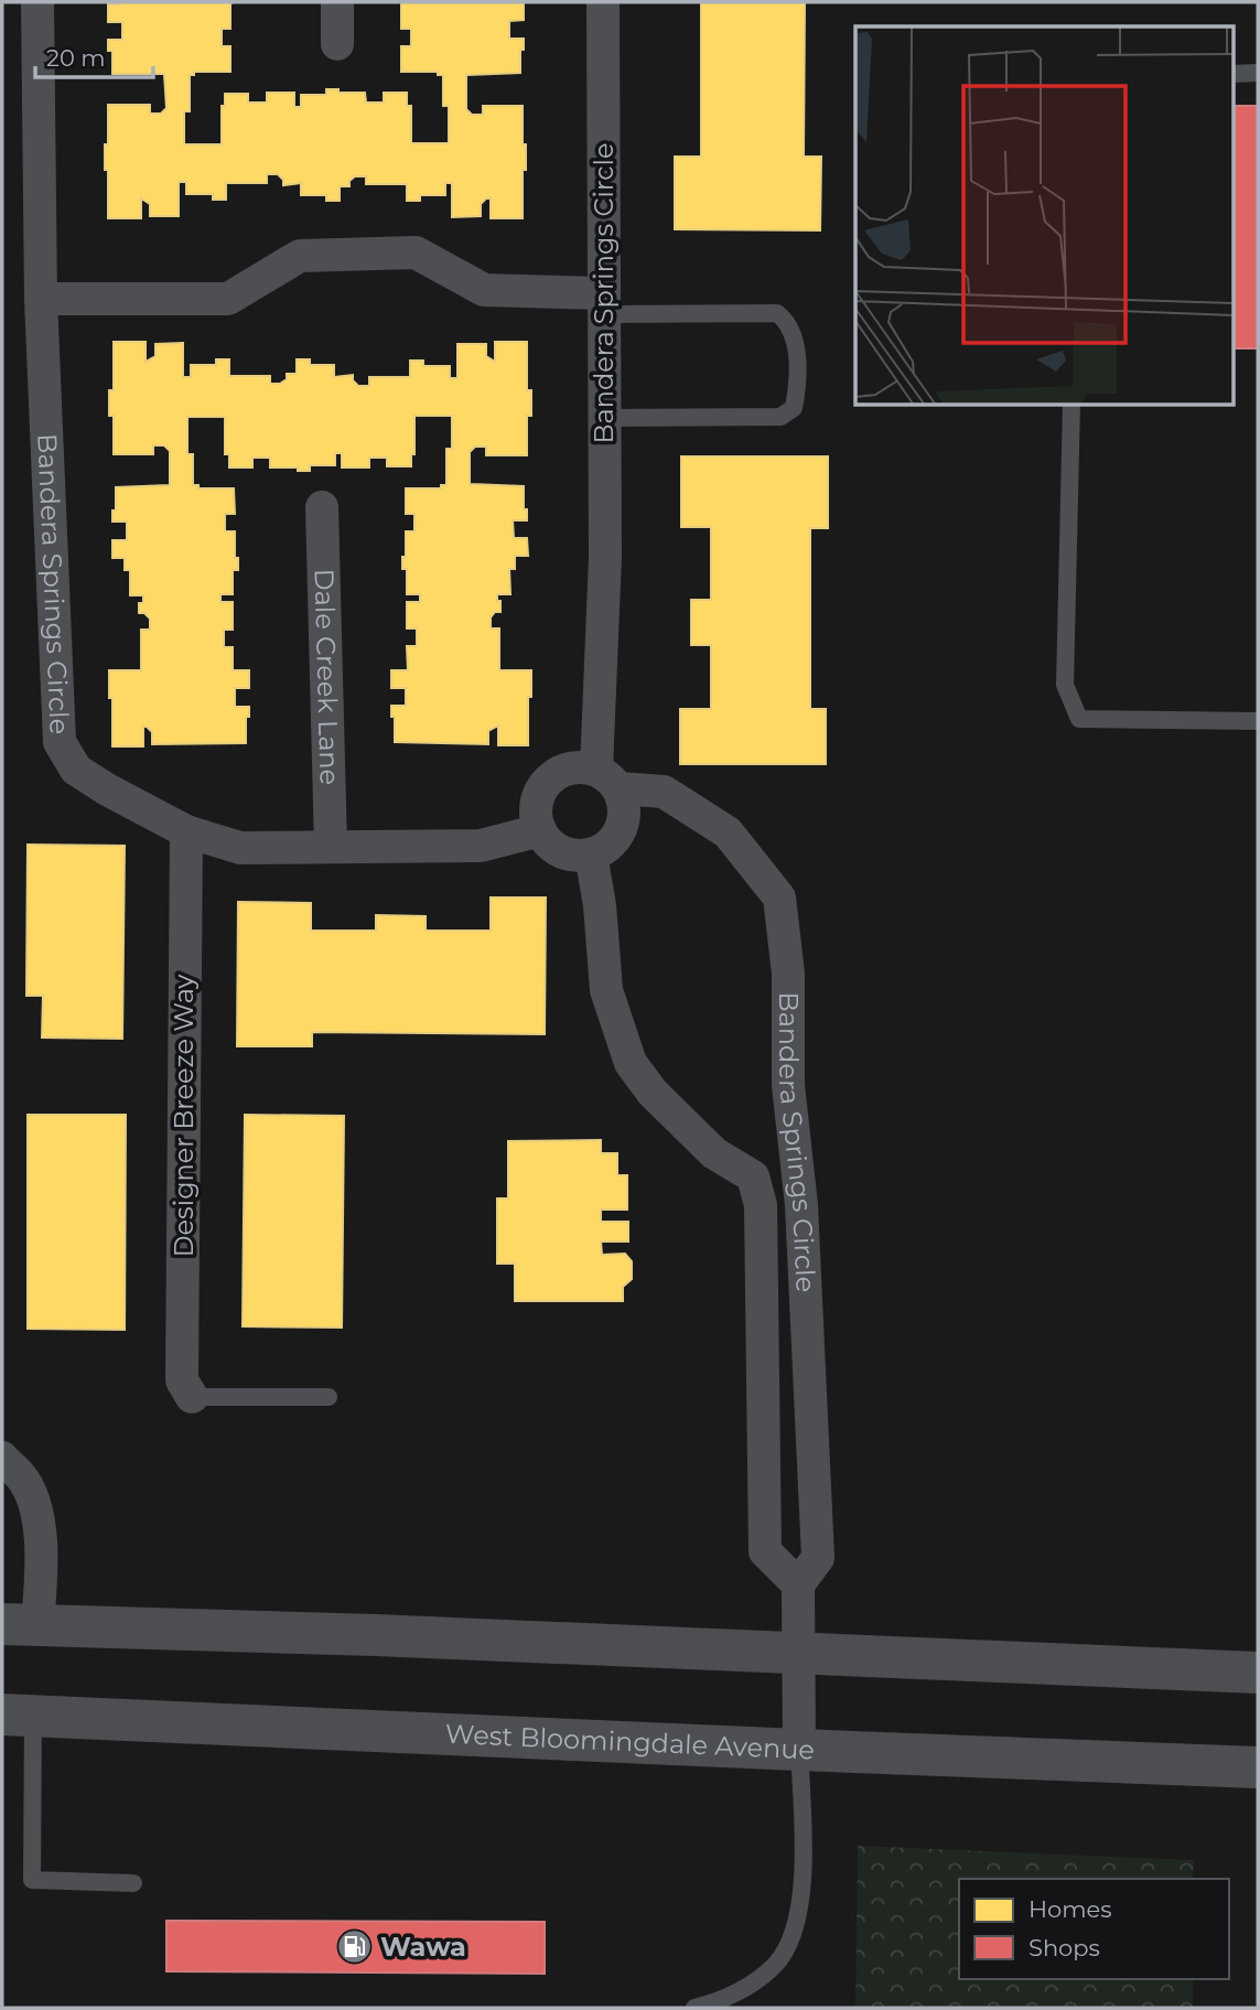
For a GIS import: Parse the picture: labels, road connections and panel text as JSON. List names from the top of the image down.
{
  "streets": {
    "main road": ["West Bloomingdale Avenue"],
    "street": ["Bandera Springs Circle", "Dale Creek Lane", "Designer Breeze Way"]
  },
  "crossings": [
    ["Bandera Springs Circle", "Dale Creek Lane"],
    ["Bandera Springs Circle", "Designer Breeze Way"],
    ["Bandera Springs Circle", "West Bloomingdale Avenue"]
  ],
  "places": {
    "fuel station": ["Wawa"]
  },
  "legend": ["Homes", "Shops"],
  "scale_bar": "20 m"
}
